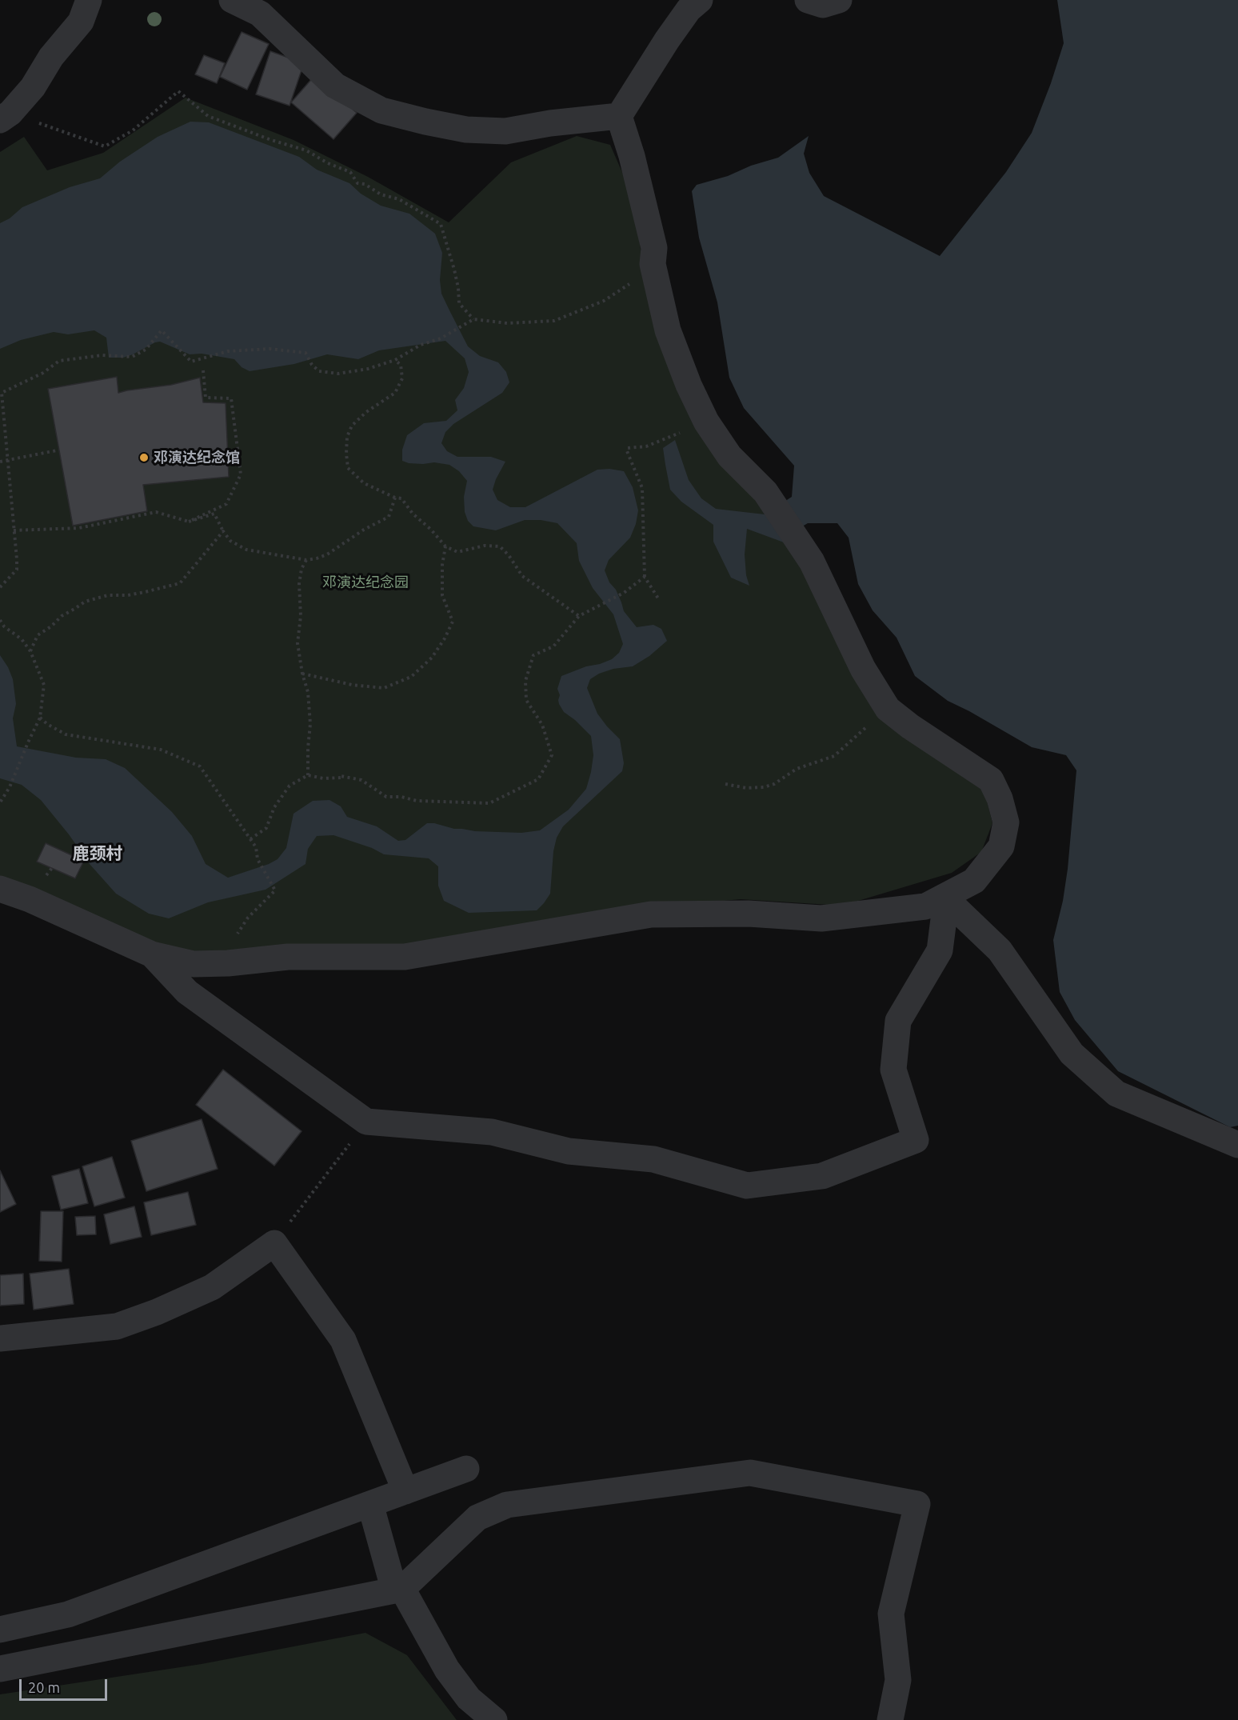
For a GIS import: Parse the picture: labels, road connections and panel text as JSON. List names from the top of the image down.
{
  "districts": ["鹿颈村"],
  "parks": ["邓演达纪念园"],
  "places": ["邓演达纪念馆"],
  "scale_bar": "20 m"
}
